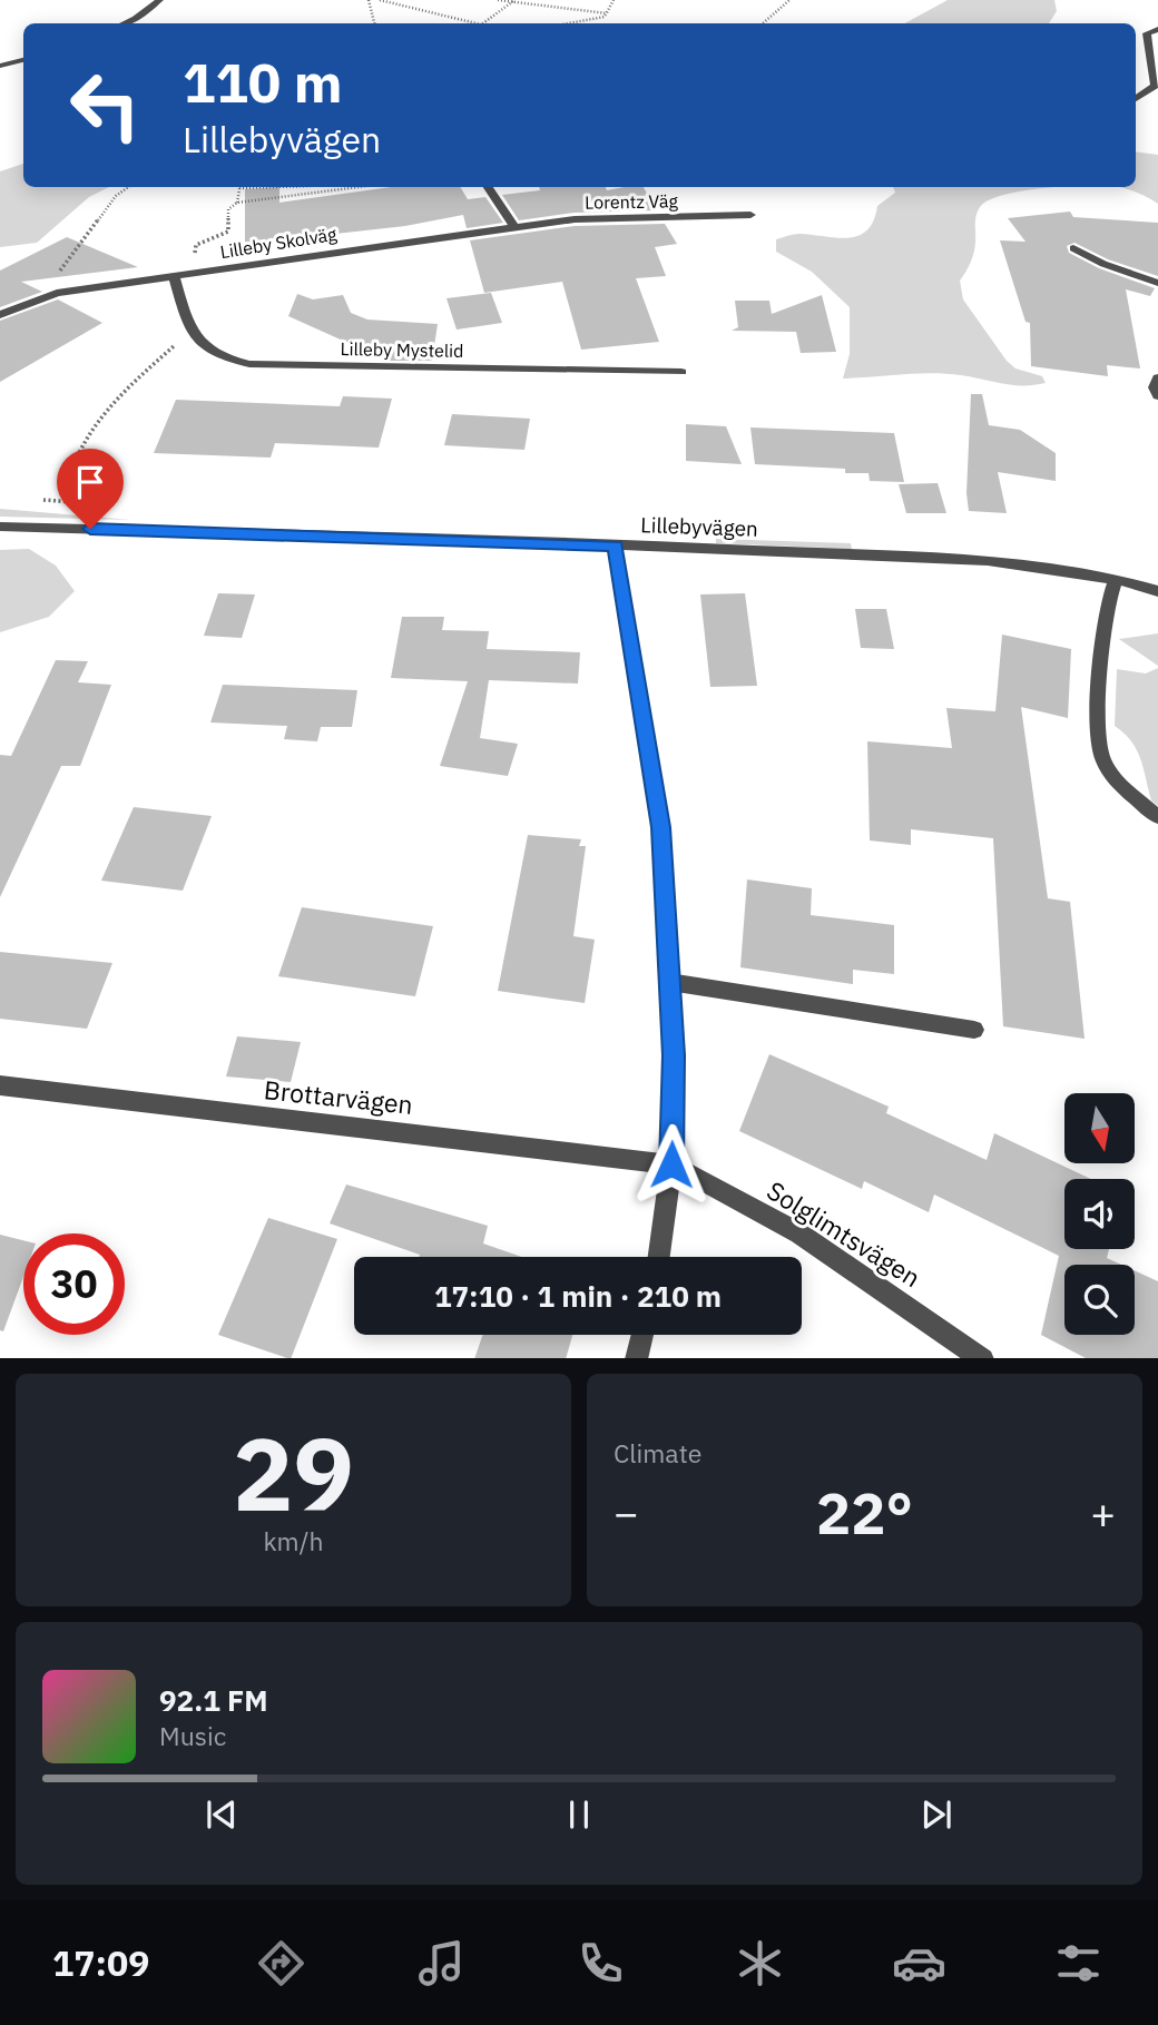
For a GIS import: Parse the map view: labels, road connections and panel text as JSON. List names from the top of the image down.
{
  "streets": {
    "street": [
      "Lorentz Väg",
      "Lilleby Skolväg",
      "Lilleby Mystelid",
      "Lillebyvägen",
      "Brottarvägen",
      "Solglimtsvägen"
    ]
  },
  "crossings": [
    ["Lorentz Väg", "Lilleby Skolväg"],
    ["Brottarvägen", "Solglimtsvägen"]
  ],
  "north": "bottom",
  "page": {
    "turn": ["110 m", "Lillebyvägen"],
    "limit": "30",
    "trip": "17:10 · 1 min · 210 m",
    "tile": [
      ["29", "km/h"],
      "Climate"
    ],
    "heat": ["−", "22°", "+"],
    "song": ["92.1 FM", "Music"],
    "tabs": "17:09"
  }
}
